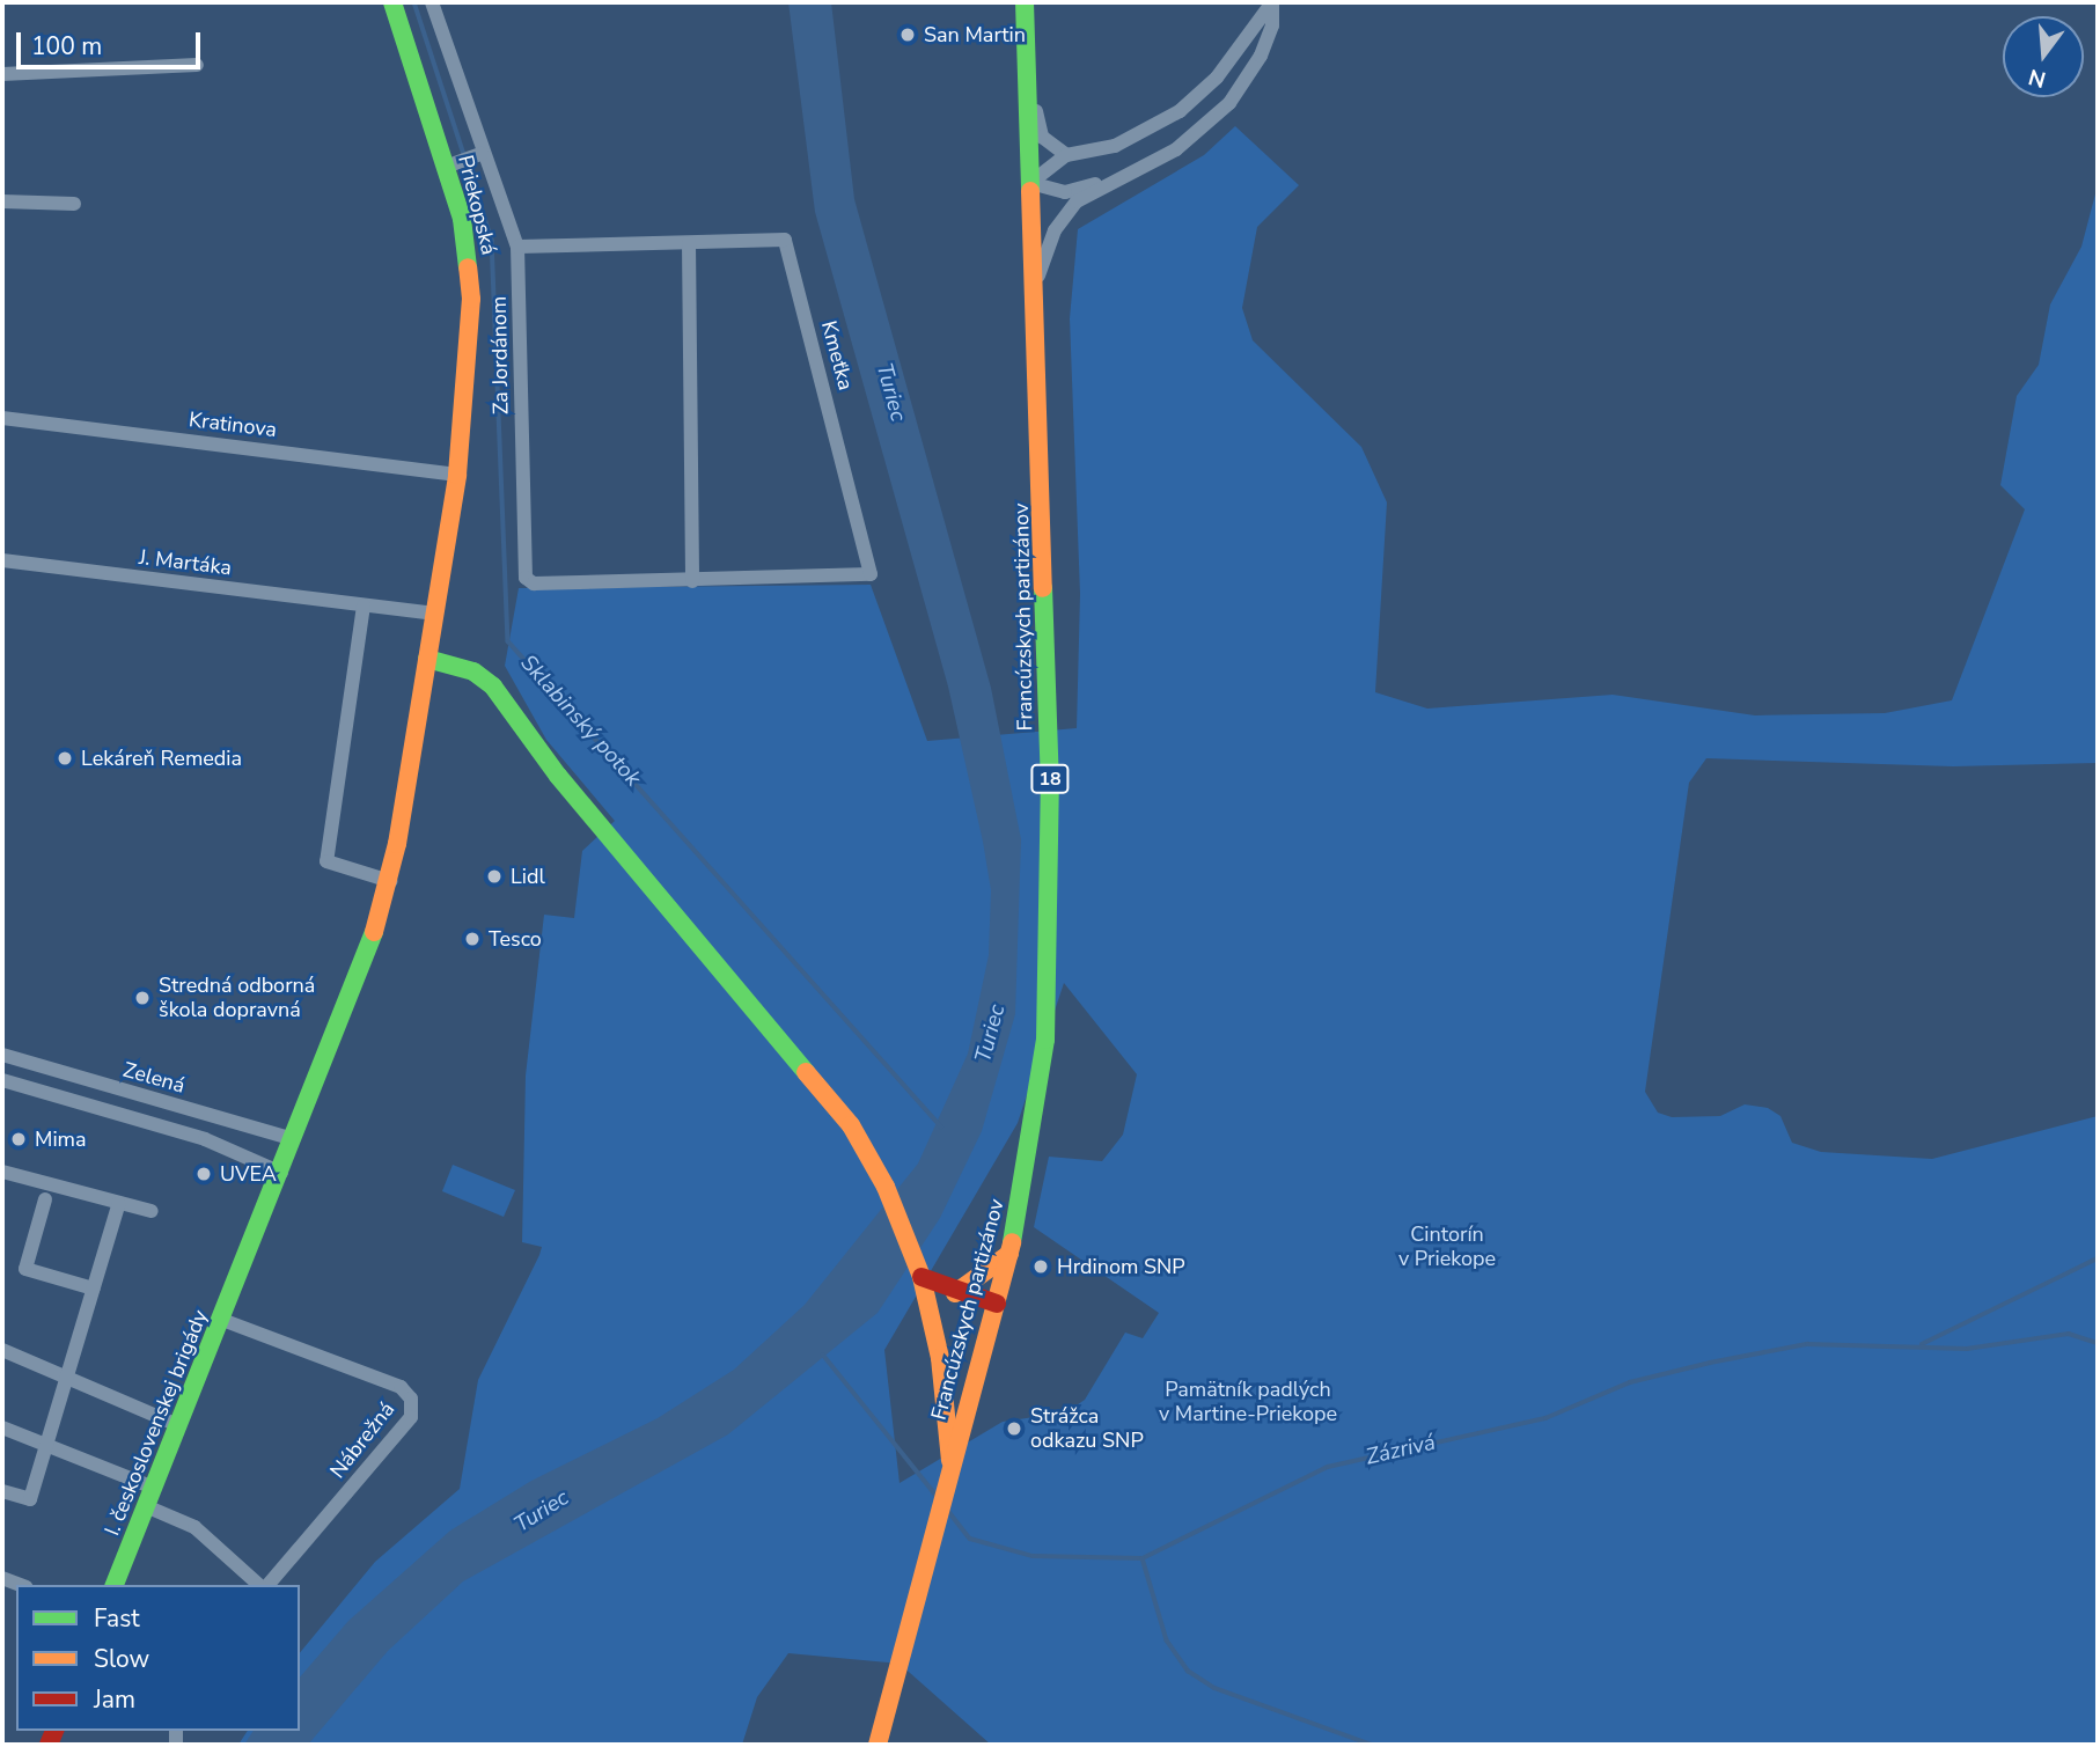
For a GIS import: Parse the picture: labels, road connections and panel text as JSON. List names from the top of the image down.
{
  "streets": {
    "street": [
      "Priekopská",
      "Za Jordánom",
      "Kmeťka",
      "Kratinova",
      "J. Martáka",
      "Francúzskych partizánov",
      "18",
      "Zelená",
      "I. československej brigády",
      "Nábrežná"
    ]
  },
  "crossings": [
    ["Priekopská", "Kratinova"],
    ["Priekopská", "J. Martáka"],
    ["Priekopská", "I. československej brigády"],
    ["Za Jordánom", "Kmeťka"],
    ["Zelená", "I. československej brigády"],
    ["I. československej brigády", "Nábrežná"]
  ],
  "water": ["Turiec", "Sklabinský potok", "Zázrivá"],
  "parks": ["Cintorín v Priekope", "Pamätník padlých v Martine-Priekope"],
  "places": [
    "San Martin",
    "Lekáreň Remedia",
    "Lidl",
    "Tesco",
    "Stredná odborná škola dopravná",
    "Mima",
    "UVEA",
    "Hrdinom SNP",
    "Strážca odkazu SNP"
  ],
  "legend": ["Fast", "Slow", "Jam"],
  "scale_bar": "100 m",
  "north": "bottom"
}
